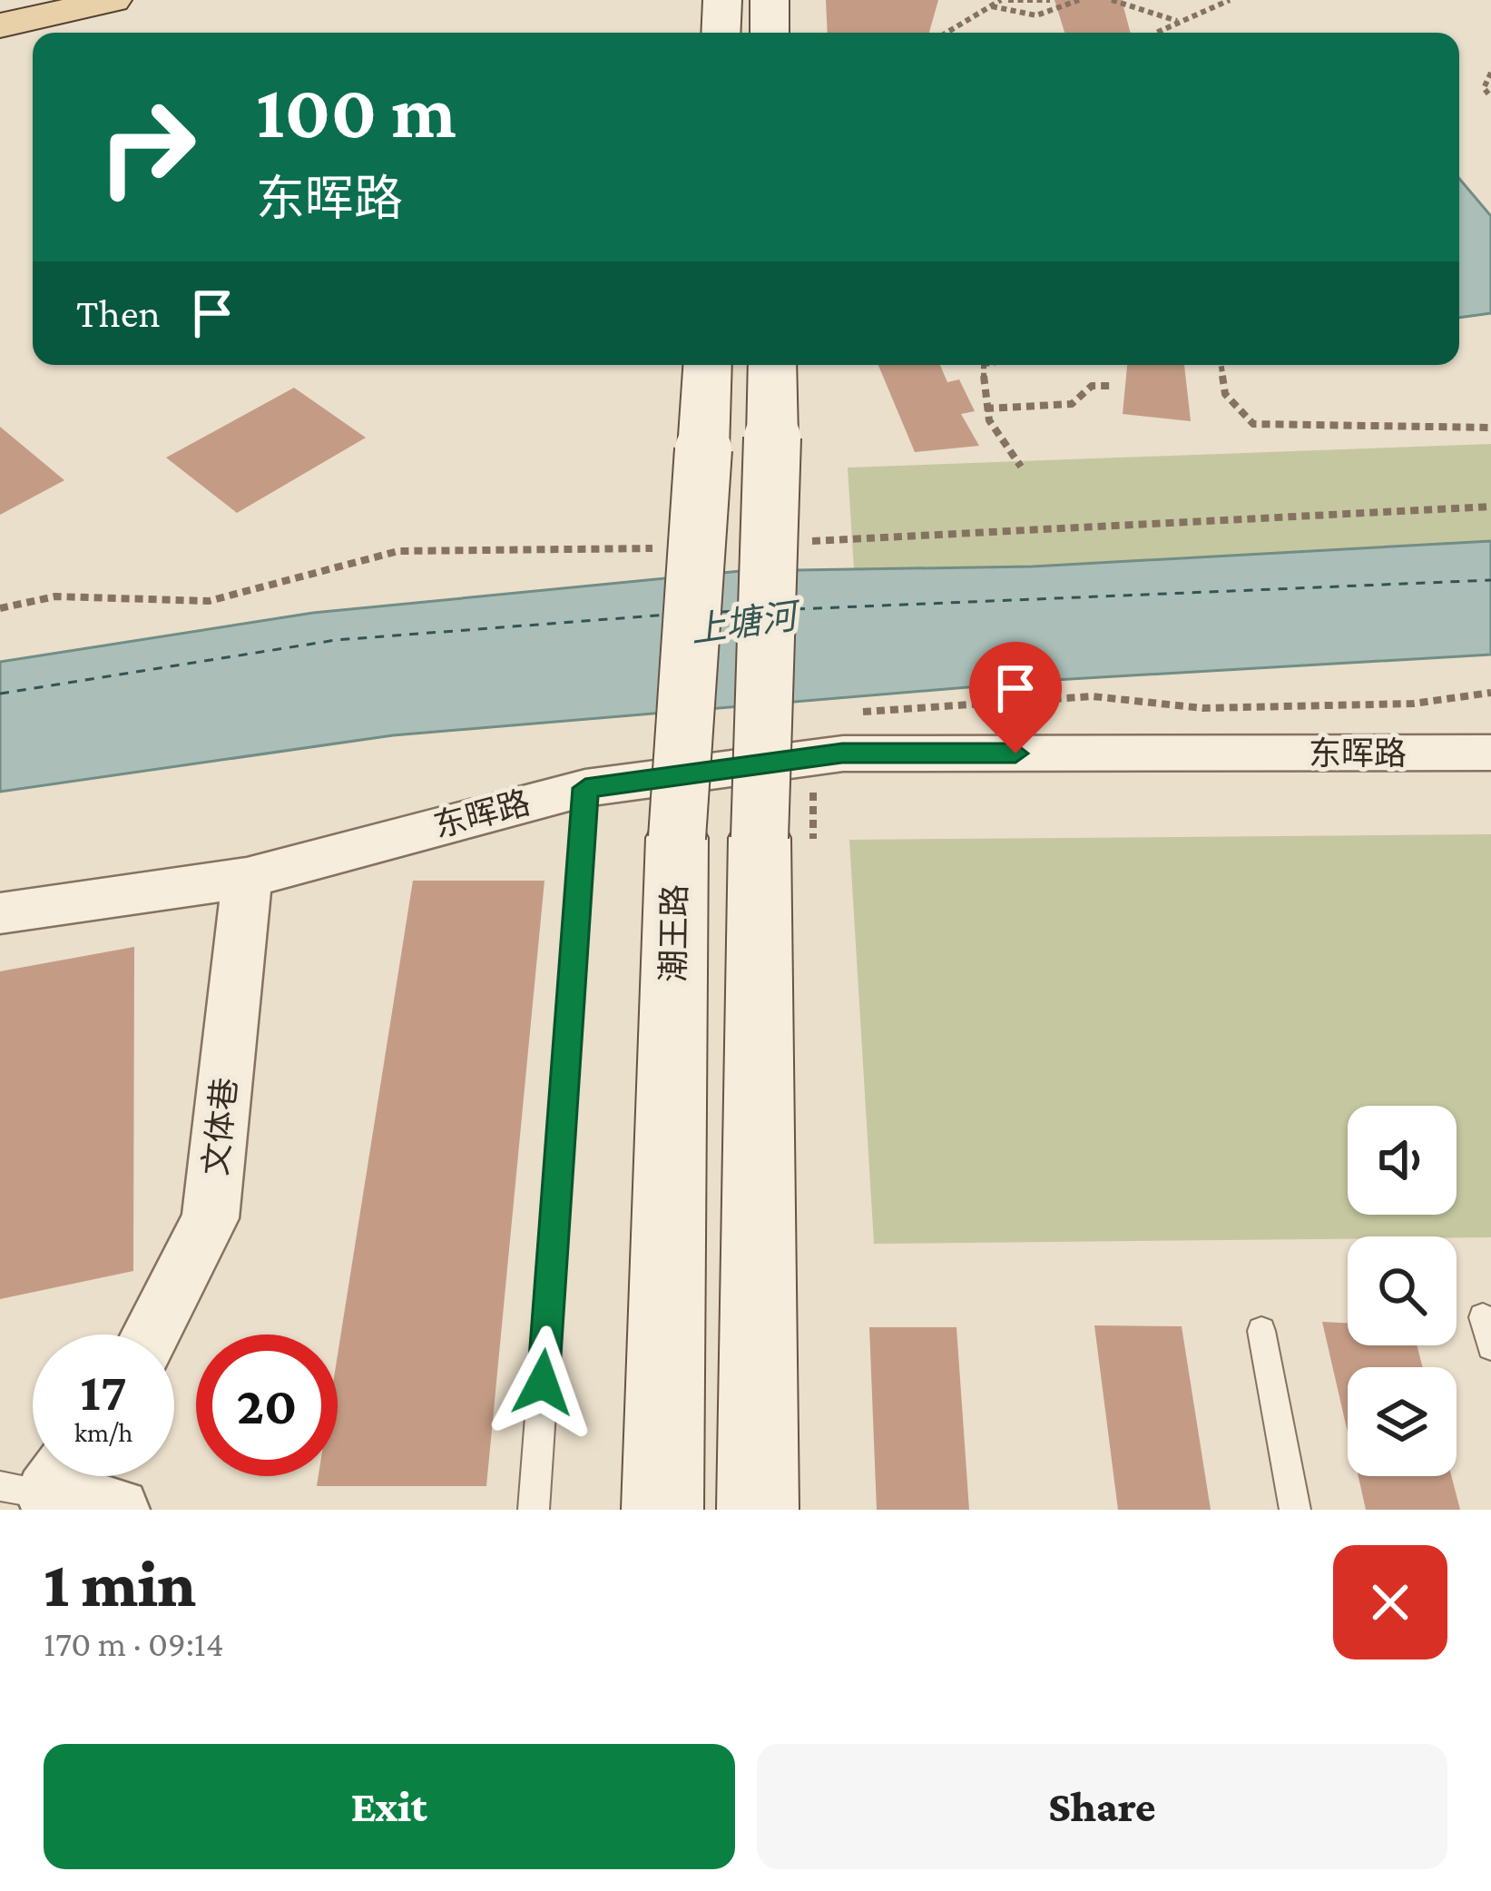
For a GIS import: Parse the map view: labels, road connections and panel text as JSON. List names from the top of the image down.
{
  "streets": {
    "main road": ["潮王路"],
    "street": ["东晖路", "文体巷"]
  },
  "crossings": [
    ["东晖路", "文体巷"]
  ],
  "water": ["上塘河"],
  "page": {
    "turn": ["100 m", "东晖路"],
    "then": "Then",
    "speed": "17 km/h",
    "limit": "20",
    "heading": ["1 min", "170 m · 09:14"],
    "buttons": ["Exit", "Share"]
  }
}
